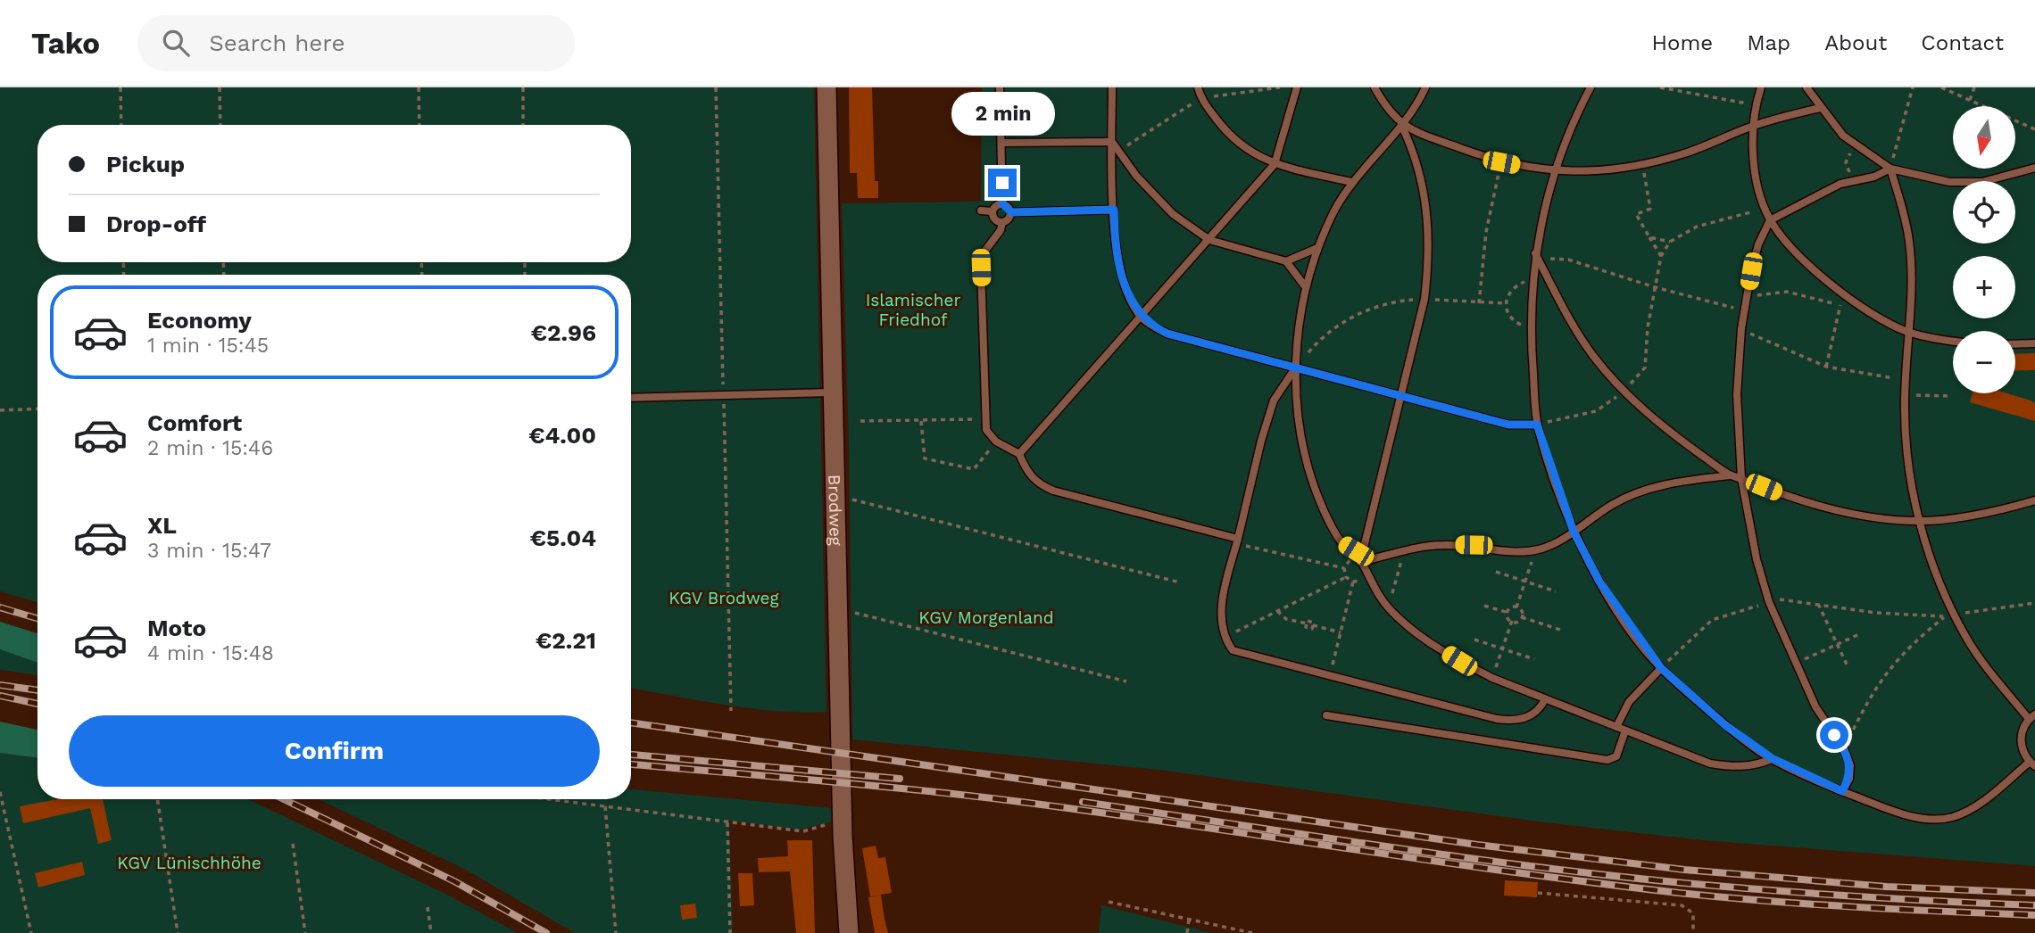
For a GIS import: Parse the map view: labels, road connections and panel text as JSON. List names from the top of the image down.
{
  "streets": {
    "street": ["Brodweg"]
  },
  "parks": [
    "Islamischer Friedhof",
    "KGV Brodweg",
    "KGV Morgenland",
    "KGV Lünischhöhe"
  ],
  "north": "bottom",
  "page": {
    "header": "Tako",
    "search": "Search here",
    "nav": [
      "Home",
      "Map",
      "About",
      "Contact"
    ],
    "bubble": "2 min",
    "map_buttons": ["+", "−"],
    "banner": ["Pickup", "Drop-off"],
    "list": [
      {
        "name": "Economy",
        "note": "1 min · 15:45",
        "value": "€2.96"
      },
      {
        "name": "Comfort",
        "note": "2 min · 15:46",
        "value": "€4.00"
      },
      {
        "name": "XL",
        "note": "3 min · 15:47",
        "value": "€5.04"
      },
      {
        "name": "Moto",
        "note": "4 min · 15:48",
        "value": "€2.21"
      }
    ],
    "buttons": "Confirm"
  }
}
